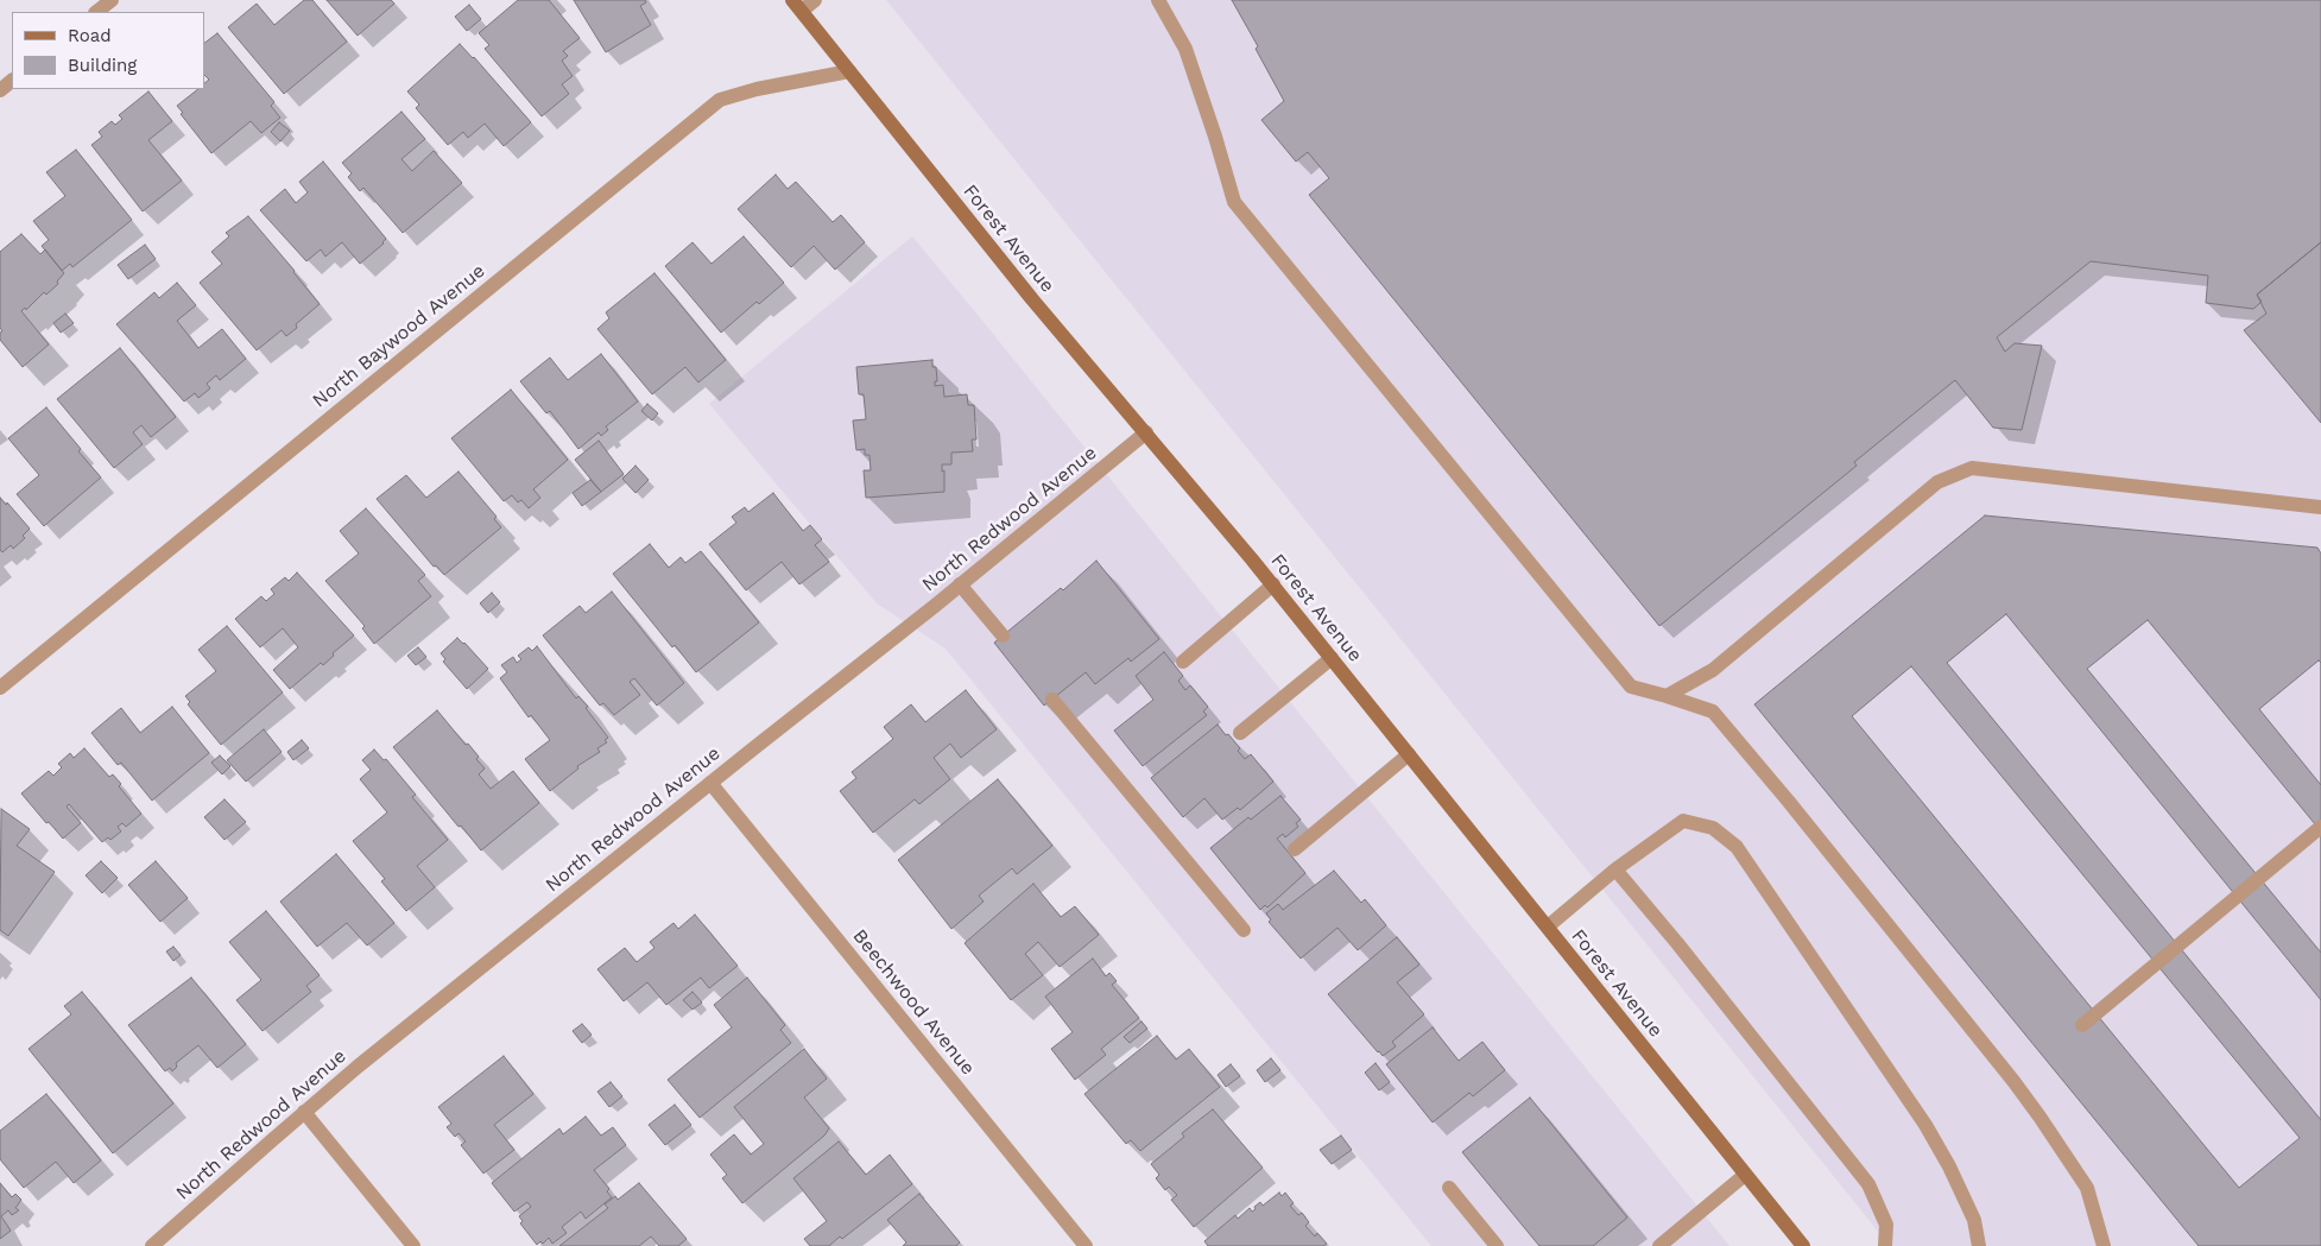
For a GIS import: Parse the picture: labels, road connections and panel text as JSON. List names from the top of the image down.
{
  "streets": {
    "main road": ["Forest Avenue"],
    "street": ["North Baywood Avenue", "North Redwood Avenue", "Beechwood Avenue"]
  },
  "crossings": [
    ["Forest Avenue", "North Baywood Avenue"],
    ["Forest Avenue", "North Redwood Avenue"],
    ["North Redwood Avenue", "Beechwood Avenue"]
  ],
  "legend": ["Road", "Building"]
}
